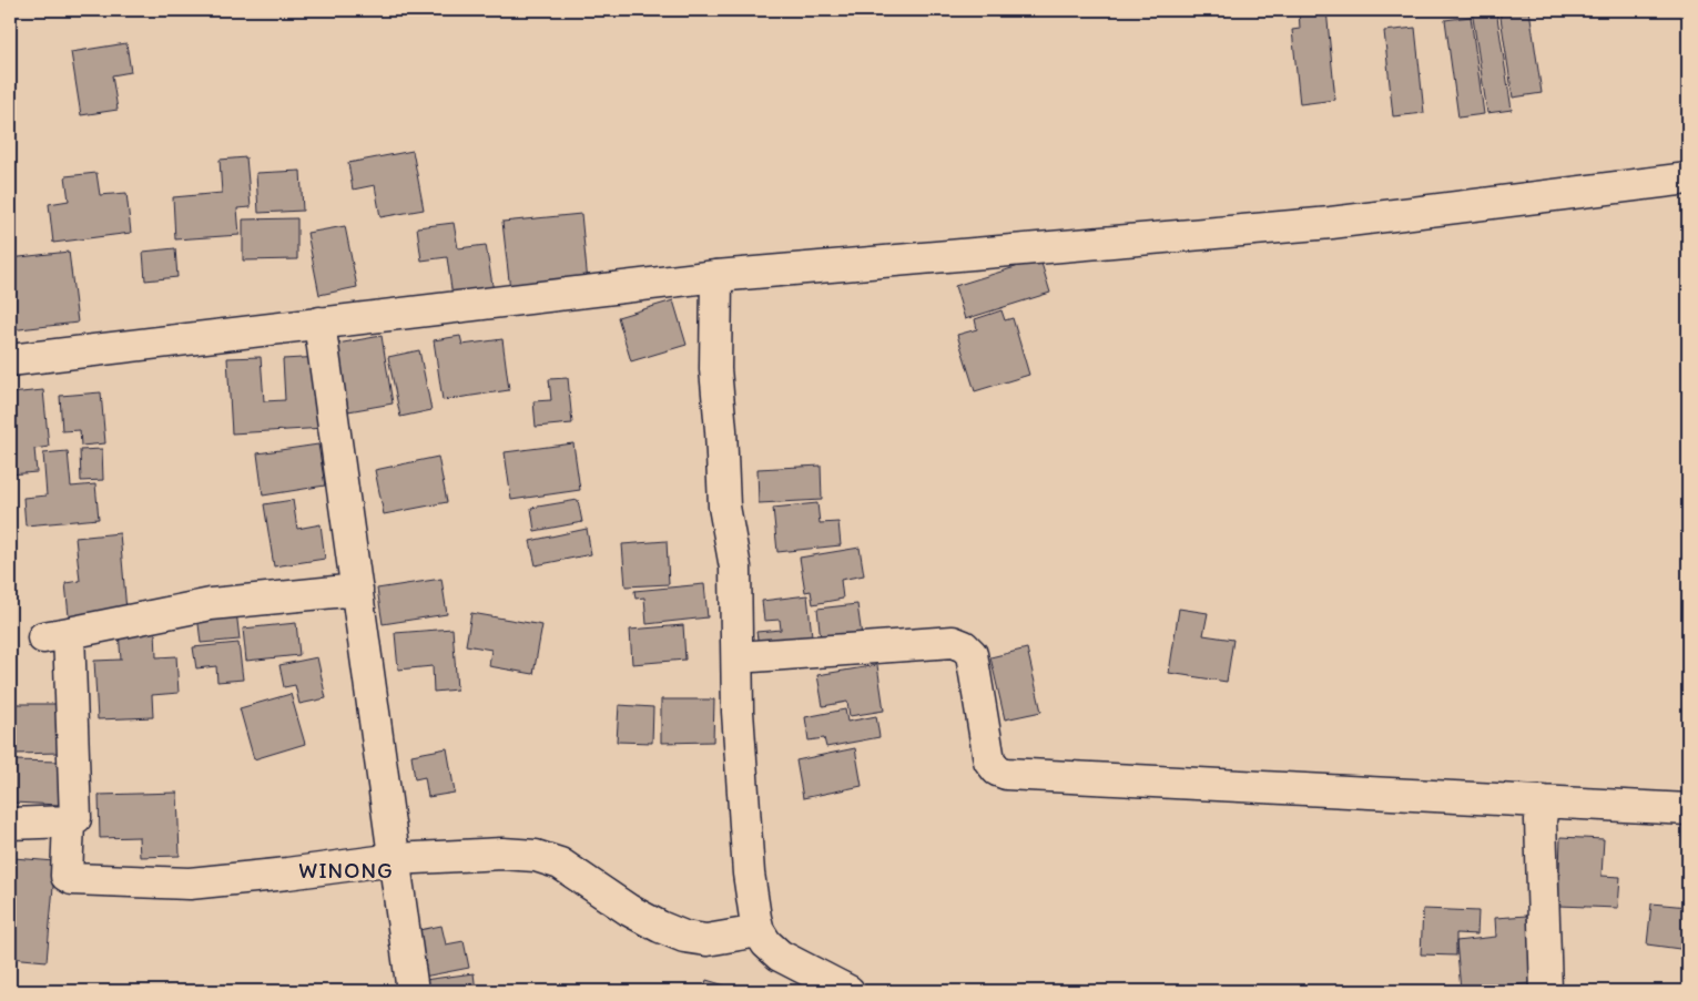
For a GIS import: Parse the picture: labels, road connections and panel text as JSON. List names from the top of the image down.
{
  "districts": ["WINONG"]
}
